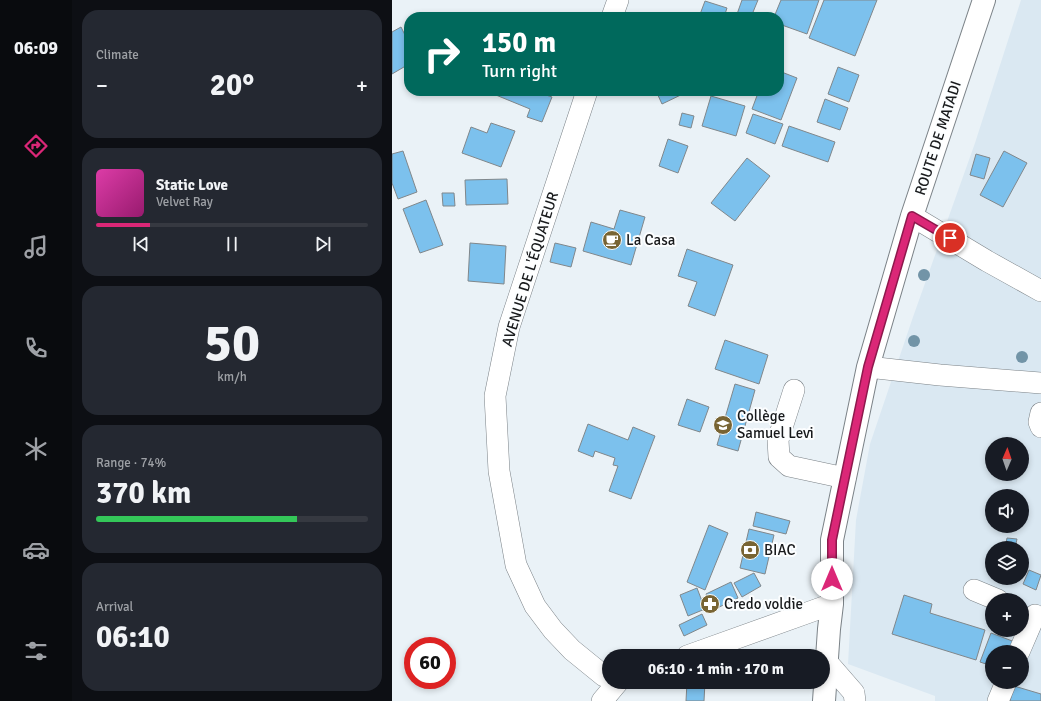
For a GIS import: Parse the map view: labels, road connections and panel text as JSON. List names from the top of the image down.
{
  "streets": {
    "main road": ["ROUTE DE MATADI"],
    "street": ["AVENUE DE L'ÉQUATEUR"]
  },
  "places": {
    "cafe": ["La Casa"],
    "school or university": ["Collège Samuel Levi"],
    "bank": ["BIAC"],
    "pharmacy": ["Credo voldie"]
  },
  "north": "top",
  "page": {
    "tabs": "06:09",
    "tile": [
      "Climate",
      ["50", "km/h"],
      ["Range · 74%", "370 km"],
      ["Arrival", "06:10"]
    ],
    "turn": ["150 m", "Turn right"],
    "heat": ["−", "20°", "+"],
    "song": ["Static Love", "Velvet Ray"],
    "map_buttons": ["+", "−"],
    "limit": "60",
    "trip": "06:10 · 1 min · 170 m"
  }
}
